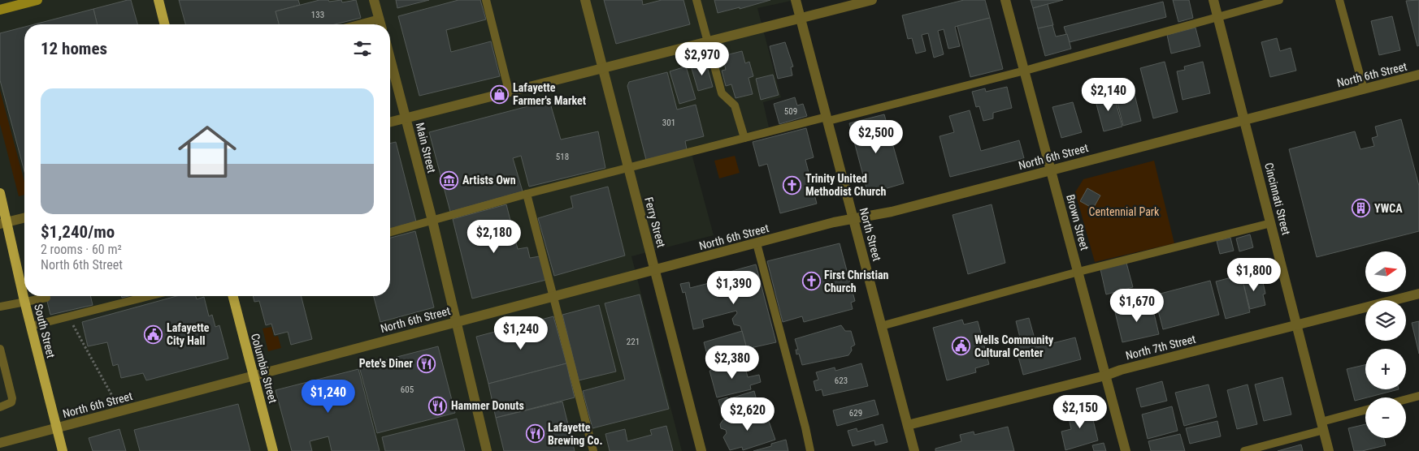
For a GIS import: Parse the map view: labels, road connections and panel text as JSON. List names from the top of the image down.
{
  "streets": {
    "main road": ["South Street", "Columbia Street"],
    "street": [
      "North 6th Street",
      "Main Street",
      "Cincinnati Street",
      "Ferry Street",
      "Brown Street",
      "North Street",
      "North 7th Street"
    ]
  },
  "crossings": [
    ["North 6th Street", "Main Street"],
    ["North 6th Street", "Cincinnati Street"],
    ["North 6th Street", "Ferry Street"],
    ["North 6th Street", "Brown Street"],
    ["North 6th Street", "North Street"],
    ["North 6th Street", "South Street"],
    ["North 6th Street", "Columbia Street"],
    ["Cincinnati Street", "North 7th Street"],
    ["Brown Street", "North 7th Street"],
    ["North Street", "North 7th Street"]
  ],
  "parks": ["Centennial Park"],
  "places": {
    "shop": ["Lafayette Farmer's Market"],
    "museum": ["Artists Own"],
    "church": ["Trinity United Methodist Church", "First Christian Church"],
    "building": ["YWCA"],
    "public building": ["Lafayette City Hall", "Wells Community Cultural Center"],
    "restaurant": ["Pete's Diner", "Hammer Donuts", "Lafayette Brewing Co."]
  },
  "house_numbers": [
    "133",
    "509",
    "301",
    "518",
    "221",
    "623",
    "605",
    "629"
  ],
  "north": "right",
  "page": {
    "heading": "12 homes",
    "price": [
      "$2,970",
      "$2,140",
      "$2,500",
      "$2,180",
      "$1,800",
      "$1,390",
      "$1,670",
      "$1,240",
      "$2,380",
      "$1,240",
      "$2,150",
      "$2,620"
    ],
    "list": [
      {
        "name": "$1,240/mo",
        "note": "2 rooms · 60 m² · North 6th Street"
      }
    ],
    "map_buttons": ["+", "−"]
  }
}
